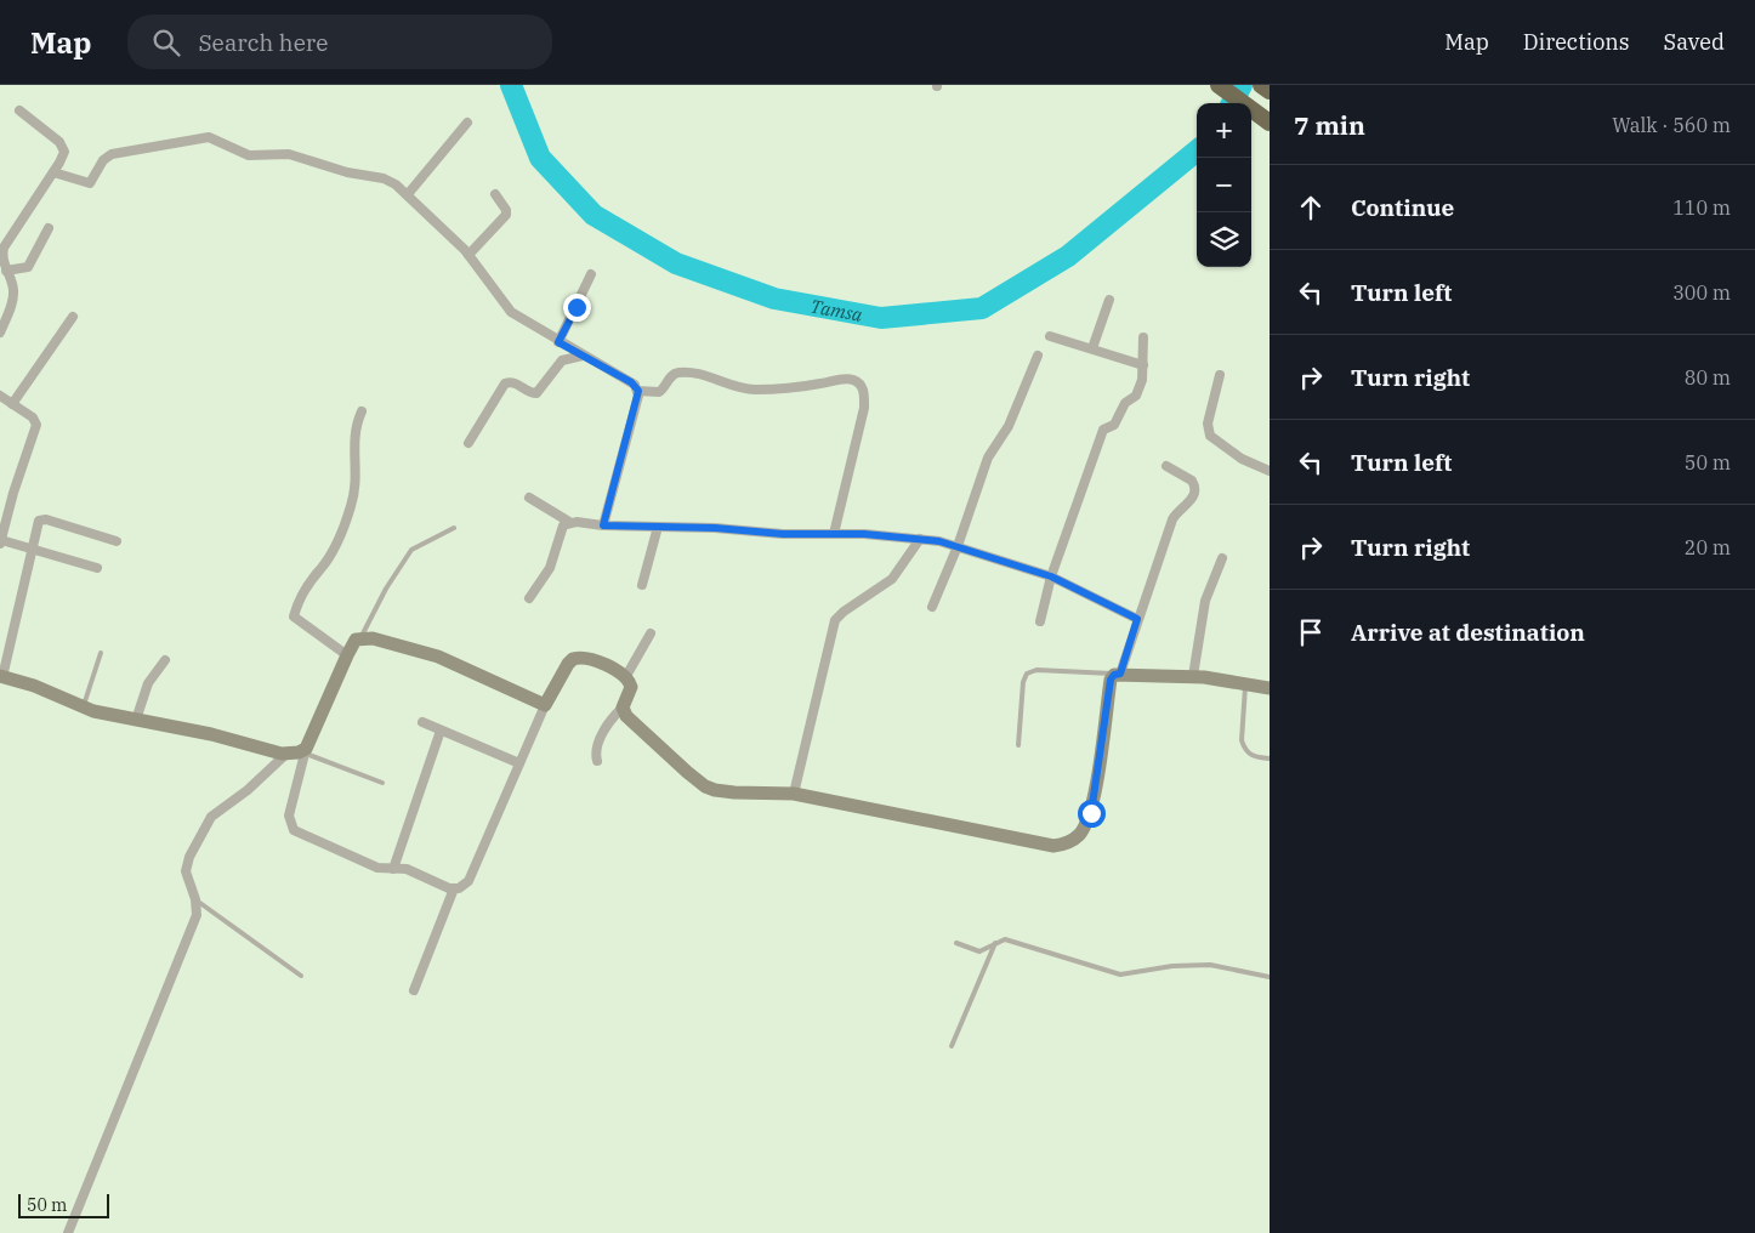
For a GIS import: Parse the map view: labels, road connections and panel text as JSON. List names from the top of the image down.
{
  "water": ["Tamsa"],
  "scale_bar": "50 m",
  "page": {
    "header": "Map",
    "search": "Search here",
    "nav": ["Map", "Directions", "Saved"],
    "heading": ["7 min", "Walk · 560 m"],
    "map_buttons": ["+", "−"],
    "list": [
      ["Continue", "110 m"],
      ["Turn left", "300 m"],
      ["Turn right", "80 m"],
      ["Turn left", "50 m"],
      ["Turn right", "20 m"],
      "Arrive at destination"
    ],
    "scale": "50 m"
  }
}
